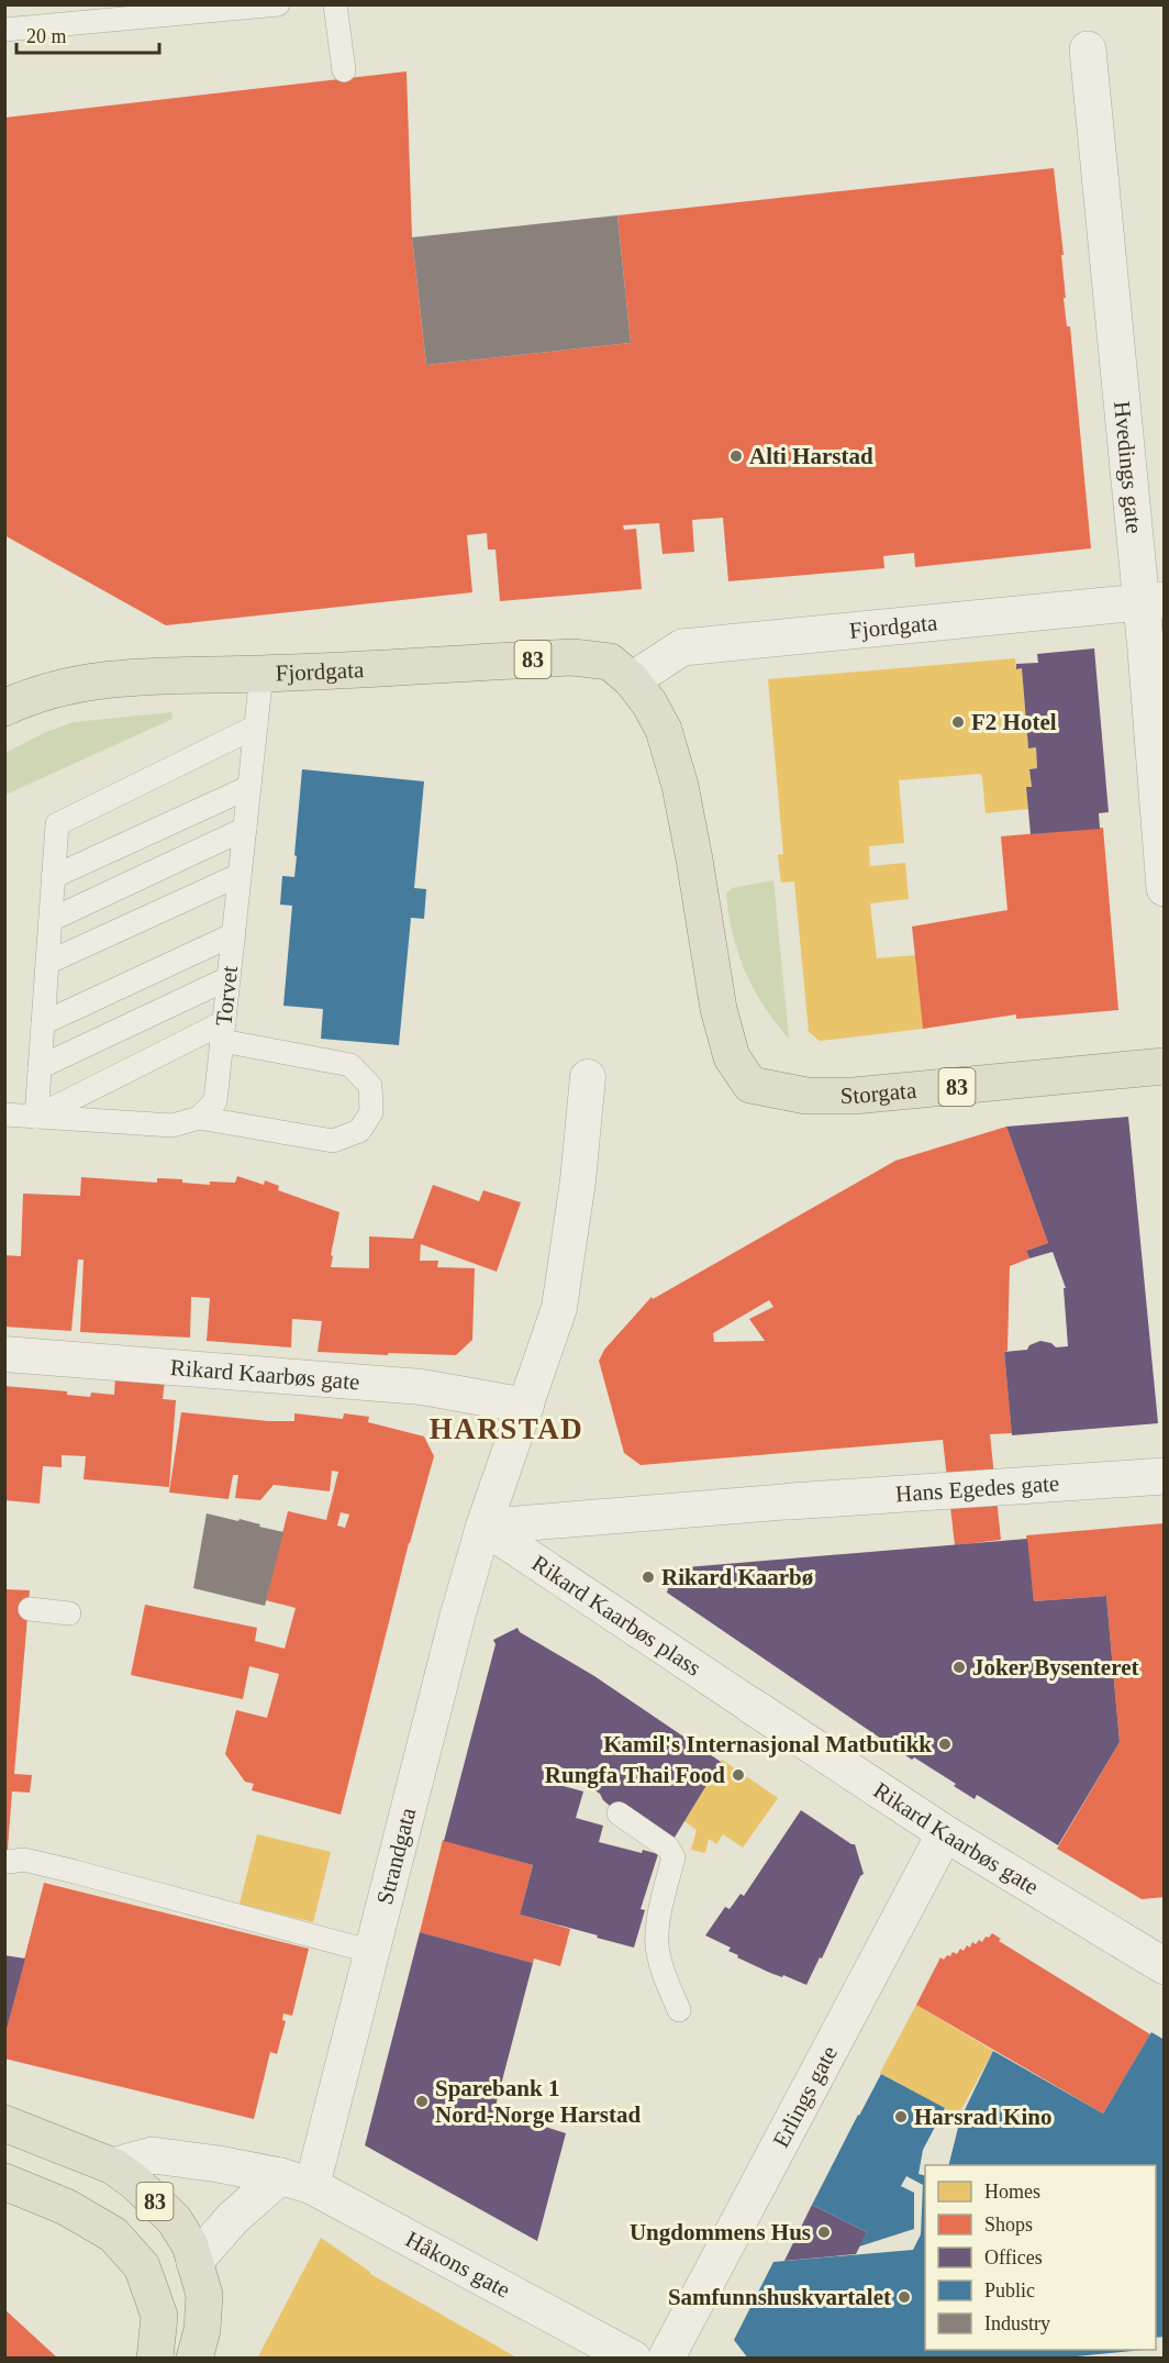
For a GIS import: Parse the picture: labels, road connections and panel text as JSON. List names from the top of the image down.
{
  "streets": {
    "highway": ["Fjordgata", "83", "Storgata"],
    "street": [
      "Hvedings gate",
      "Rikard Kaarbøs gate",
      "Hans Egedes gate",
      "Rikard Kaarbøs plass",
      "Strandgata",
      "Erlings gate",
      "Håkons gate"
    ],
    "lane": ["Torvet"]
  },
  "crossings": [
    ["Hvedings gate", "Fjordgata"],
    ["Fjordgata", "Torvet"],
    ["Fjordgata", "Storgata"],
    ["83", "Håkons gate"],
    ["Rikard Kaarbøs gate", "Rikard Kaarbøs plass"],
    ["Rikard Kaarbøs gate", "Erlings gate"],
    ["Hans Egedes gate", "Rikard Kaarbøs plass"],
    ["Rikard Kaarbøs plass", "Strandgata"],
    ["Strandgata", "Håkons gate"]
  ],
  "districts": ["HARSTAD"],
  "places": [
    "Alti Harstad",
    "F2 Hotel",
    "Rikard Kaarbø",
    "Joker Bysenteret",
    "Kamil's Internasjonal Matbutikk",
    "Rungfa Thai Food",
    "Sparebank 1 Nord-Norge Harstad",
    "Harsrad Kino",
    "Ungdommens Hus",
    "Samfunnshuskvartalet"
  ],
  "legend": [
    "Homes",
    "Shops",
    "Offices",
    "Public",
    "Industry"
  ],
  "scale_bar": "20 m"
}
